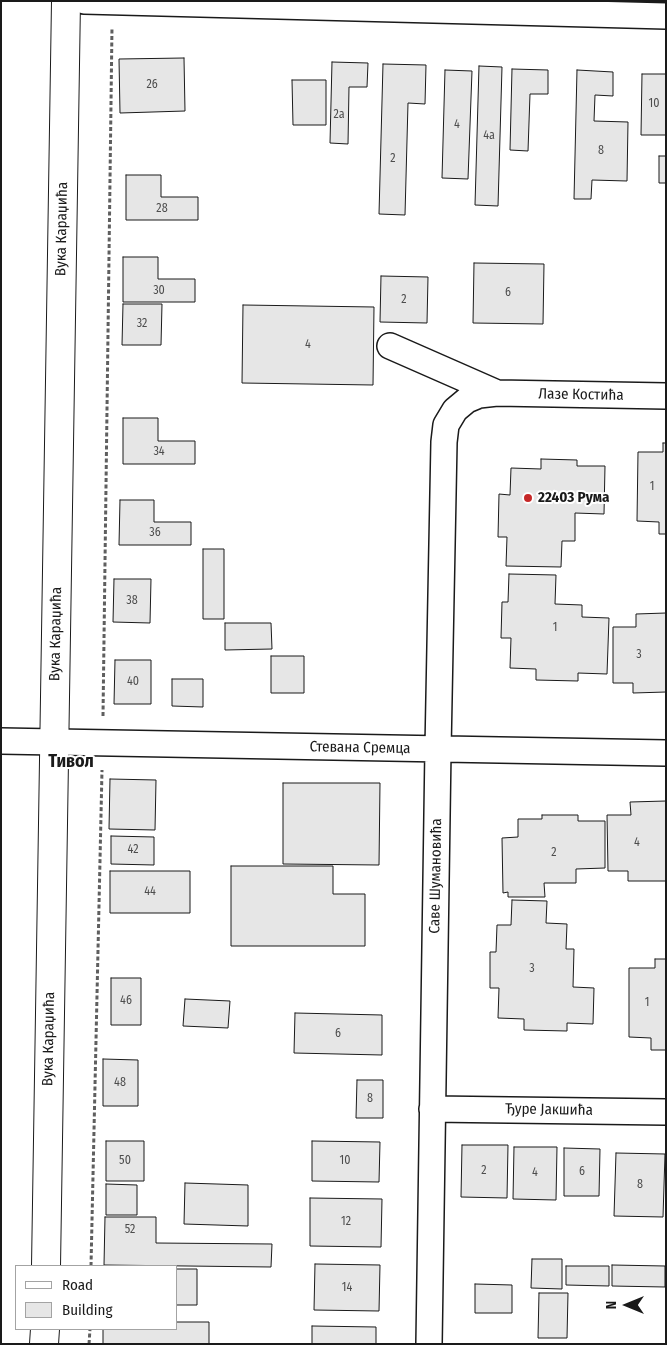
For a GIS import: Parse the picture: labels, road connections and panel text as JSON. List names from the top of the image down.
{
  "streets": {
    "main road": ["Вука Караџића"],
    "street": [
      "Лазе Костића",
      "Стевана Сремца",
      "Саве Шумановића",
      "Ђуре Јакшића"
    ]
  },
  "crossings": [
    ["Вука Караџића", "Стевана Сремца"],
    ["Лазе Костића", "Саве Шумановића"],
    ["Стевана Сремца", "Саве Шумановића"],
    ["Саве Шумановића", "Ђуре Јакшића"]
  ],
  "districts": ["Тивол"],
  "places": ["22403 Рума"],
  "house_numbers": [
    "26",
    "10",
    "2a",
    "4",
    "4a",
    "8",
    "2",
    "28",
    "30",
    "6",
    "2",
    "32",
    "4",
    "34",
    "1",
    "36",
    "38",
    "1",
    "3",
    "40",
    "4",
    "42",
    "2",
    "44",
    "3",
    "46",
    "1",
    "6",
    "48",
    "8",
    "50",
    "10",
    "2",
    "6",
    "4",
    "8",
    "12",
    "52",
    "14"
  ],
  "legend": ["Road", "Building"],
  "north": "left"
}
